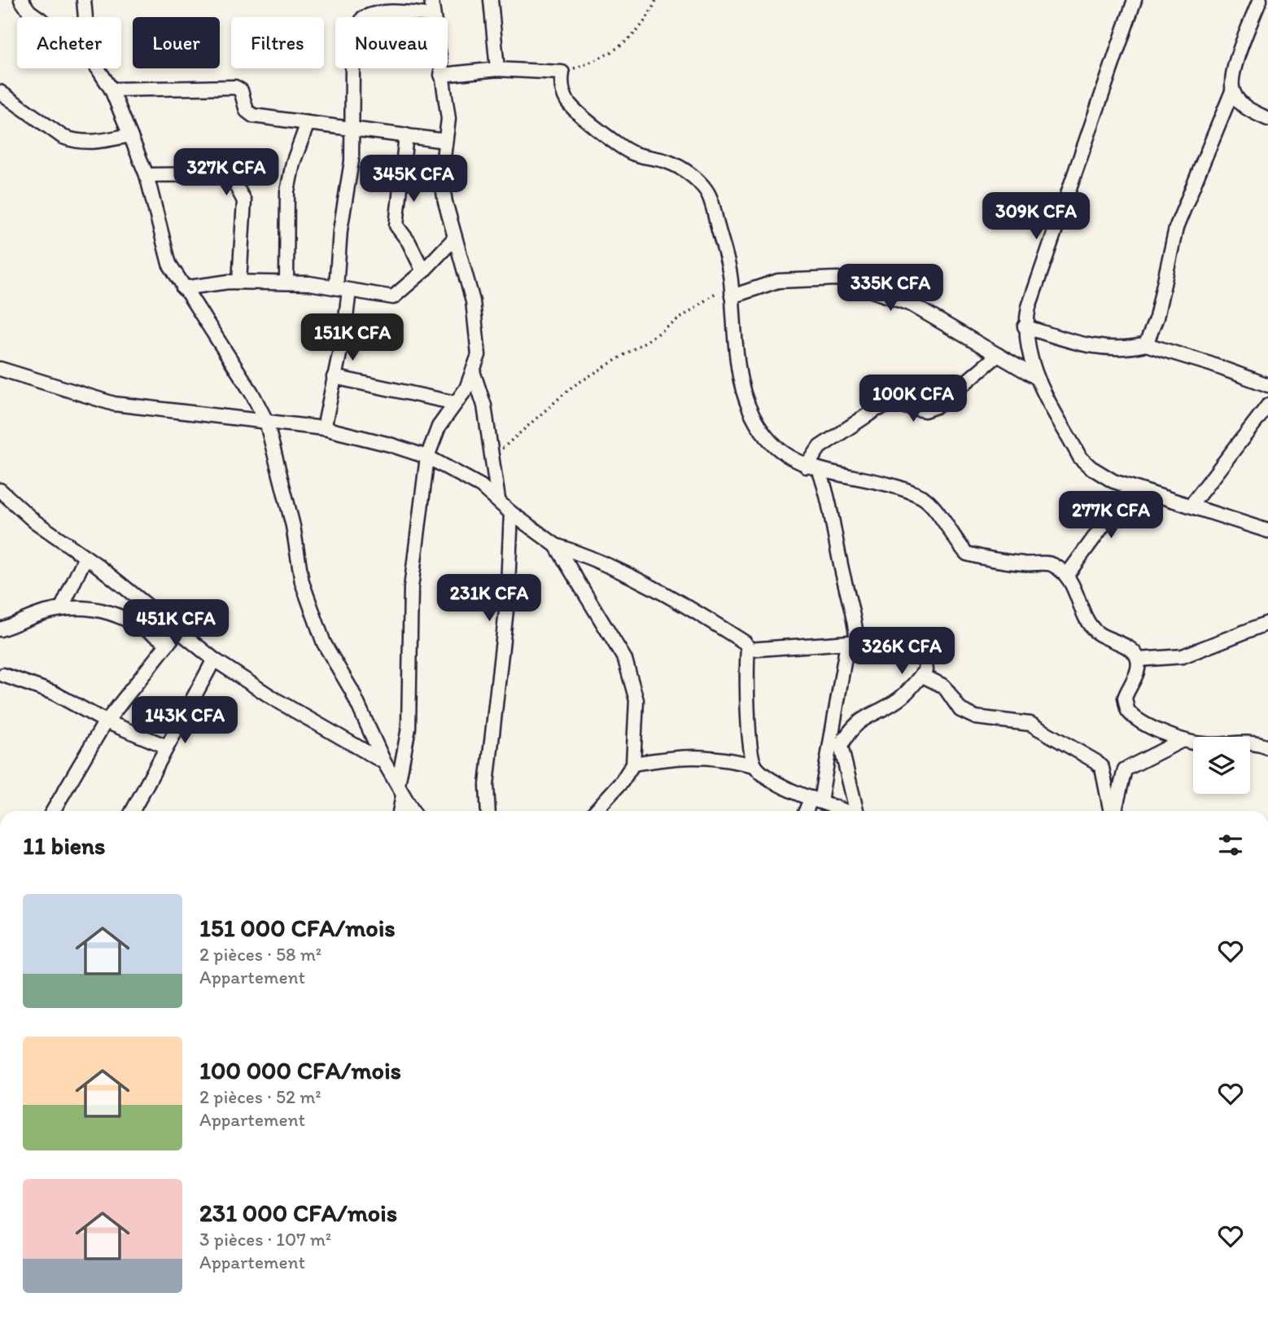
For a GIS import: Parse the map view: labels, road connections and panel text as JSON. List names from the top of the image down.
{
  "page": {
    "chip": [
      "Acheter",
      "Louer",
      "Filtres",
      "Nouveau"
    ],
    "price": [
      "327K CFA",
      "345K CFA",
      "309K CFA",
      "335K CFA",
      "151K CFA",
      "100K CFA",
      "277K CFA",
      "231K CFA",
      "451K CFA",
      "326K CFA",
      "143K CFA"
    ],
    "heading": "11 biens",
    "list": [
      {
        "name": "151 000 CFA/mois",
        "note": "2 pièces · 58 m² · Appartement"
      },
      {
        "name": "100 000 CFA/mois",
        "note": "2 pièces · 52 m² · Appartement"
      },
      {
        "name": "231 000 CFA/mois",
        "note": "3 pièces · 107 m² · Appartement"
      }
    ]
  }
}
